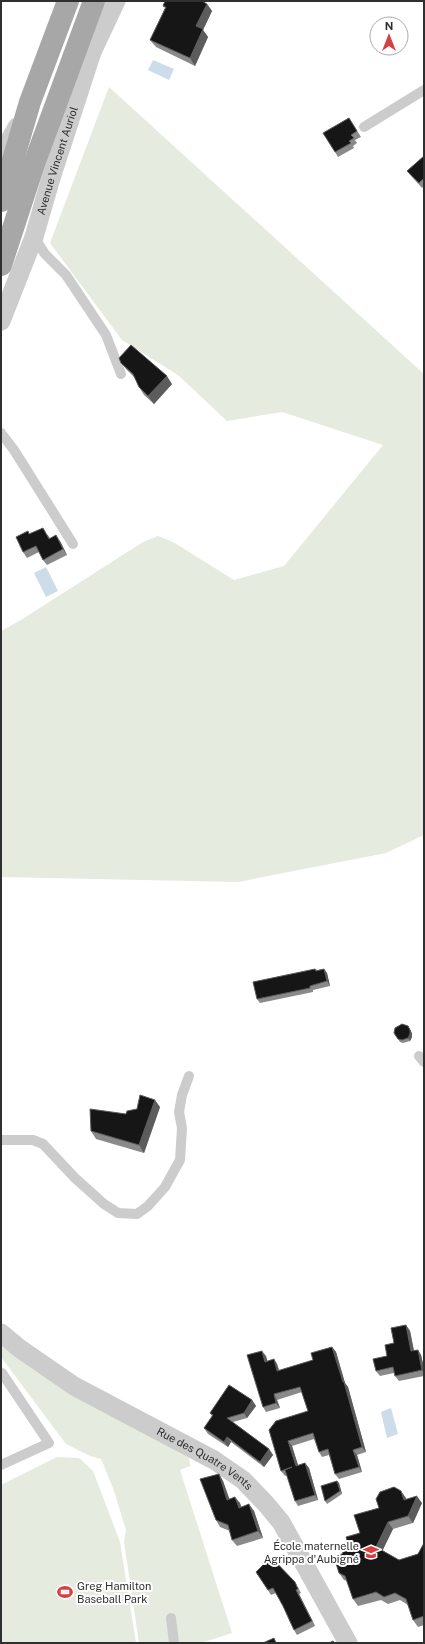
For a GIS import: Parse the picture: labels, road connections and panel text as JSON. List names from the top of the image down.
{
  "streets": {
    "main road": ["Avenue Vincent Auriol"],
    "street": ["Rue des Quatre Vents"]
  },
  "places": {
    "school or university": ["École maternelle Agrippa d'Aubigné"],
    "sports": ["Greg Hamilton Baseball Park"]
  },
  "north": "top"
}
